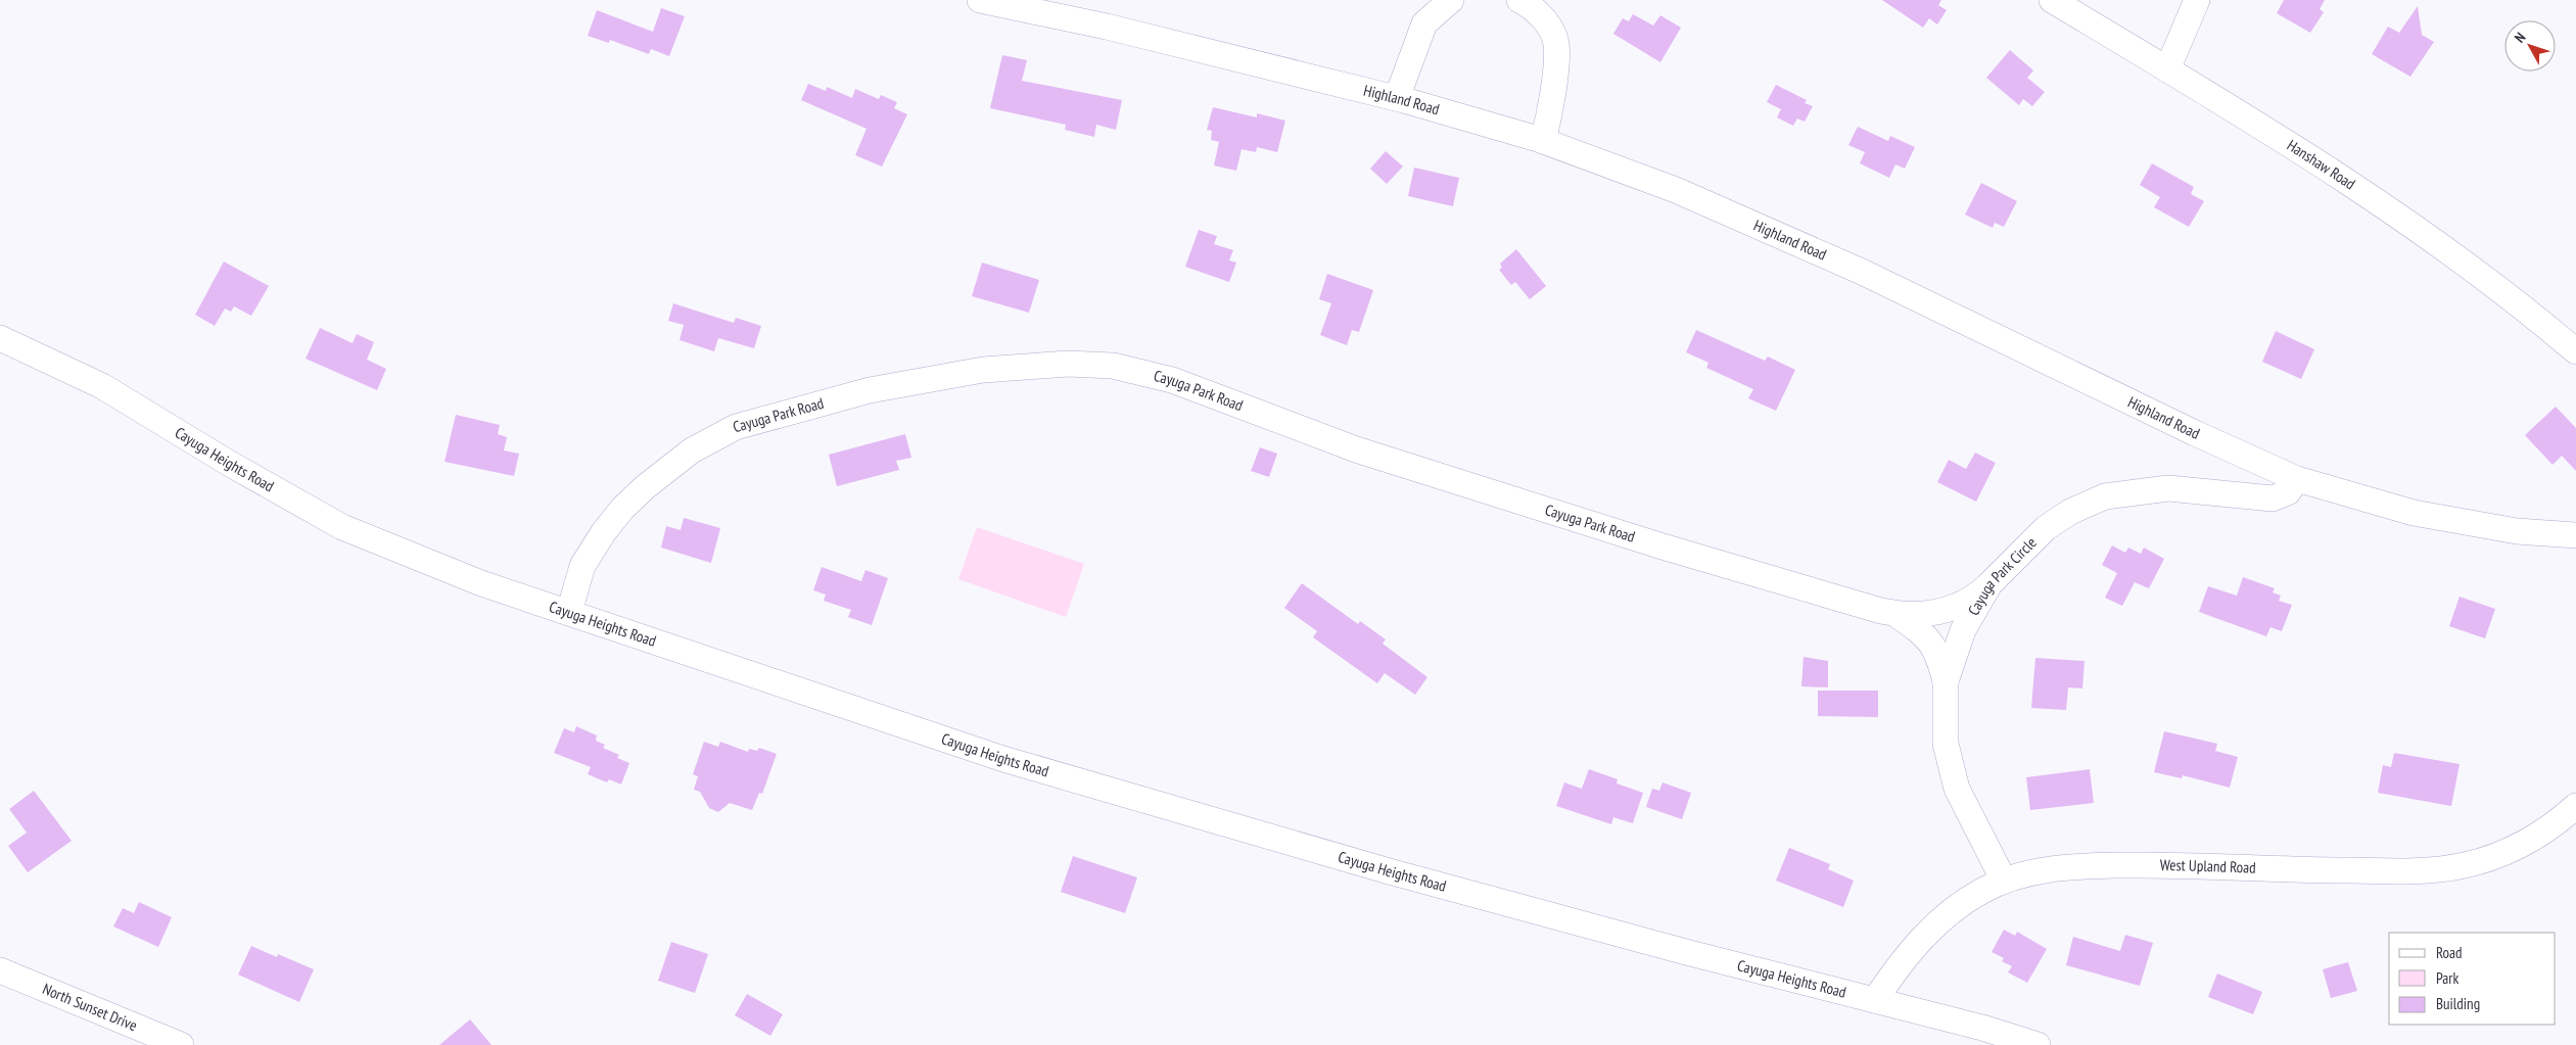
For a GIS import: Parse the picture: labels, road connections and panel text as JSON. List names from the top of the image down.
{
  "streets": {
    "street": [
      "Highland Road",
      "Hanshaw Road",
      "Cayuga Park Road",
      "Cayuga Heights Road",
      "Cayuga Park Circle",
      "West Upland Road",
      "North Sunset Drive"
    ]
  },
  "crossings": [
    ["Highland Road", "Cayuga Park Circle"],
    ["Cayuga Park Road", "Cayuga Heights Road"],
    ["Cayuga Park Road", "Cayuga Park Circle"],
    ["Cayuga Heights Road", "West Upland Road"],
    ["Cayuga Park Circle", "West Upland Road"]
  ],
  "legend": ["Road", "Park", "Building"],
  "north": "top left"
}
